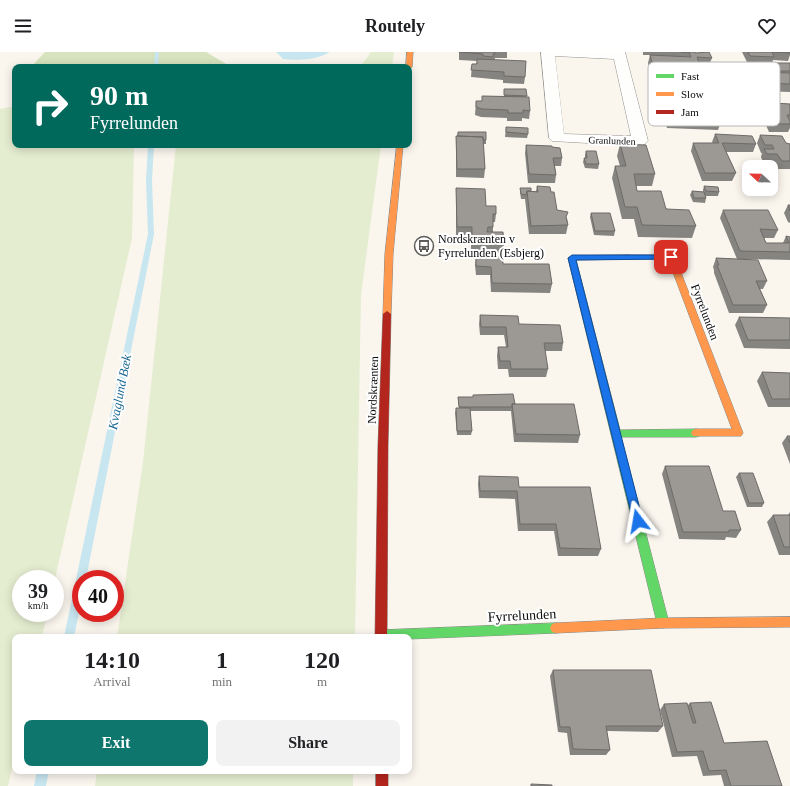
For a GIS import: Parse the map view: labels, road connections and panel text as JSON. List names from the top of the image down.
{
  "streets": {
    "street": ["Granlunden", "Fyrrelunden", "Nordskrænten"]
  },
  "water": ["Kvaglund Bæk"],
  "places": {
    "bus stop": ["Nordskrænten v Fyrrelunden (Esbjerg)"]
  },
  "legend": ["Fast", "Slow", "Jam"],
  "north": "left",
  "page": {
    "header": "Routely",
    "turn": ["90 m", "Fyrrelunden"],
    "speed": "39 km/h",
    "limit": "40",
    "eta": [
      "14:10",
      "Arrival",
      "1",
      "min",
      "120",
      "m"
    ],
    "buttons": ["Exit", "Share"]
  }
}
